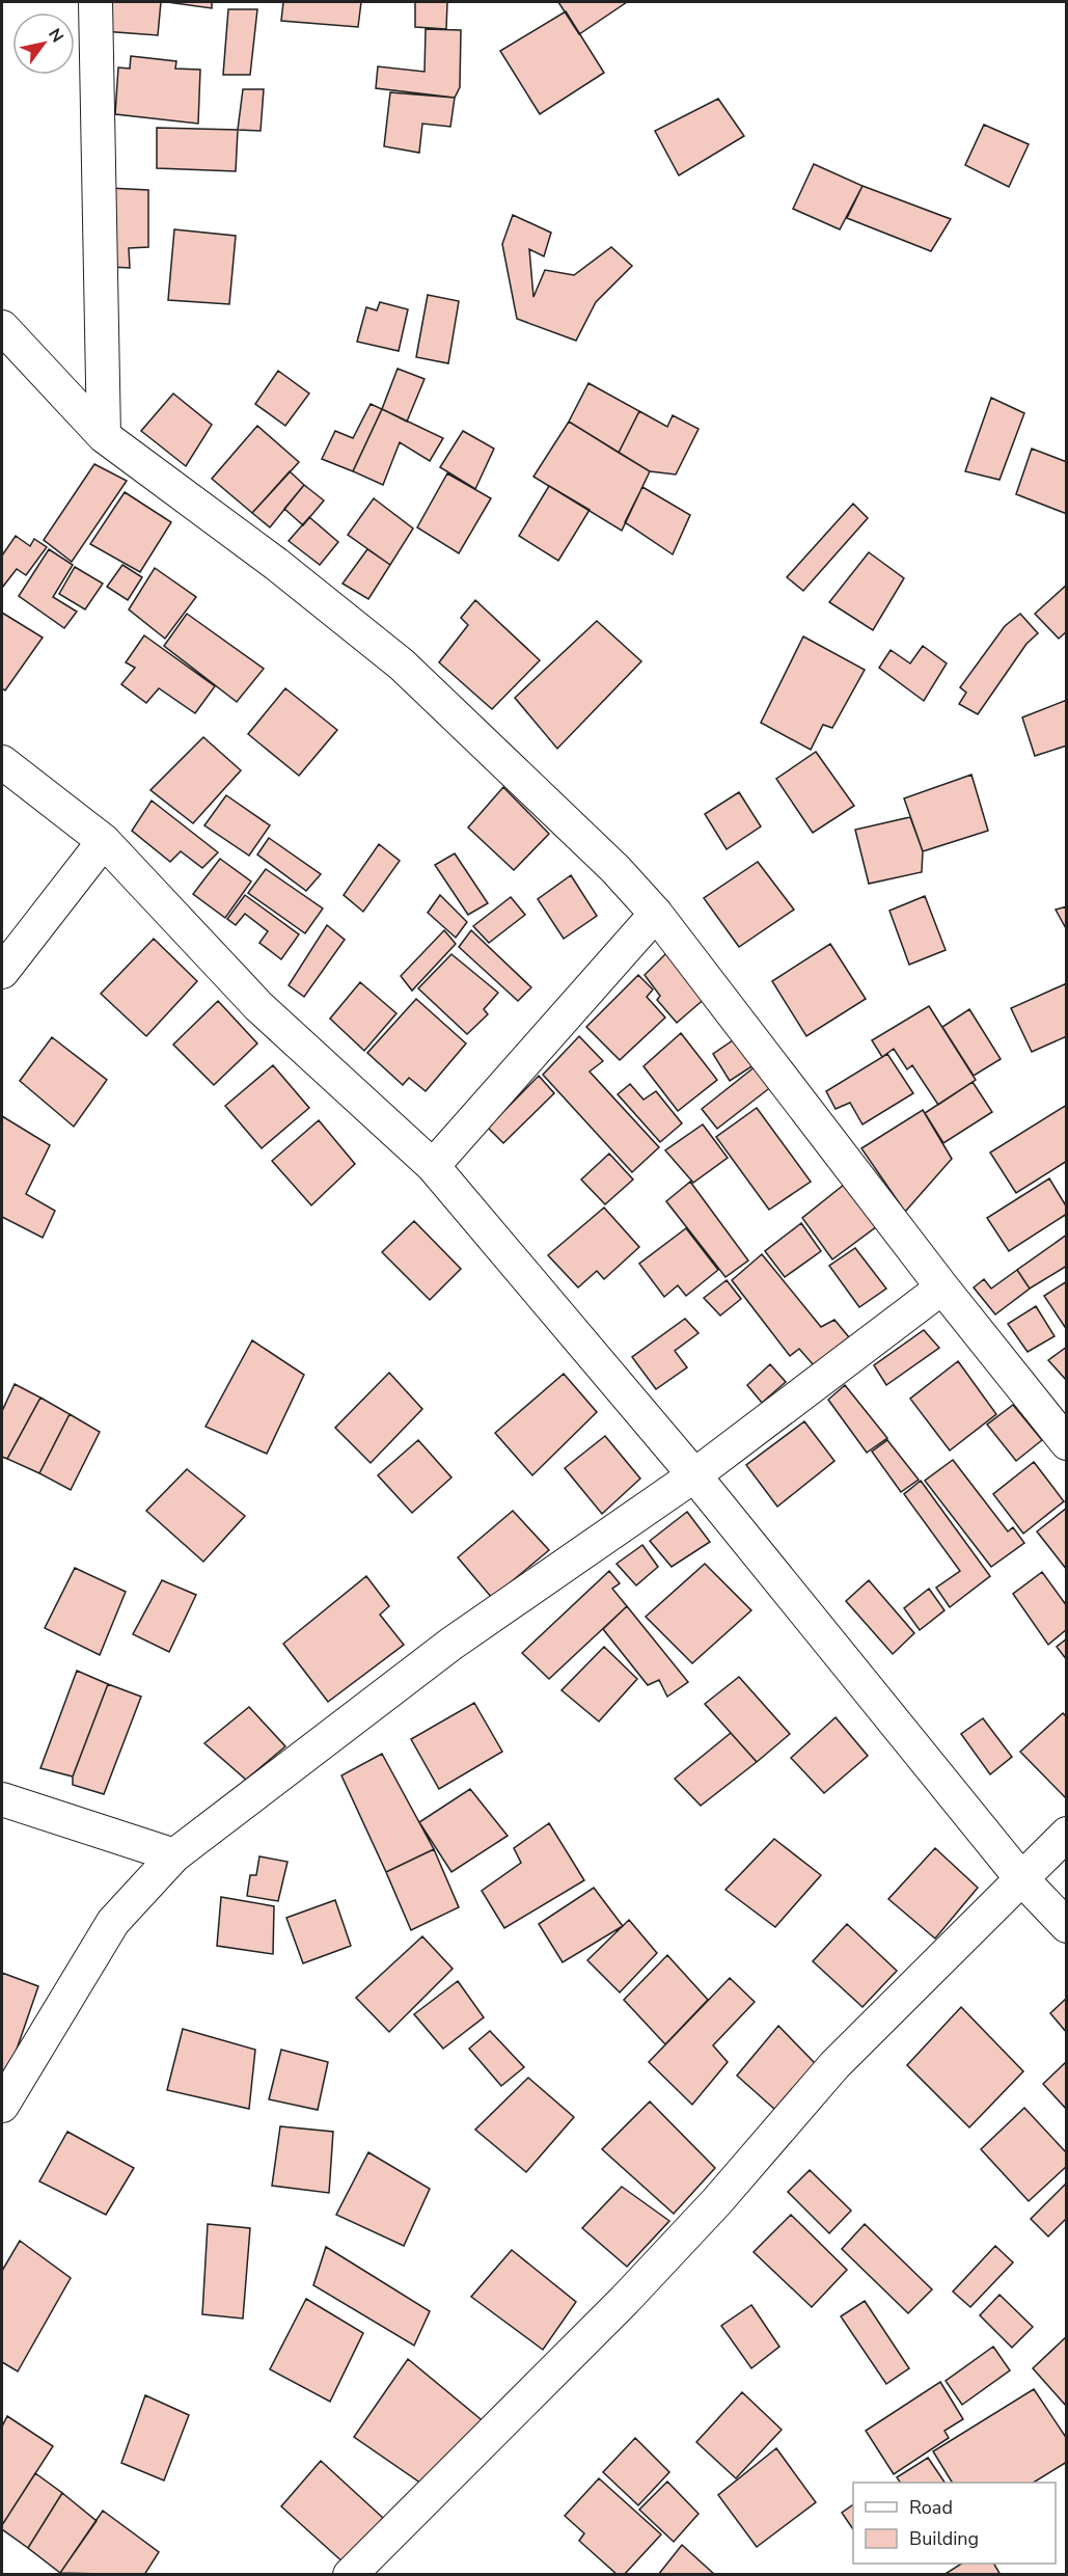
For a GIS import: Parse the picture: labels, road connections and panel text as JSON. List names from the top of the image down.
{
  "legend": ["Road", "Building"],
  "north": "top right"
}
